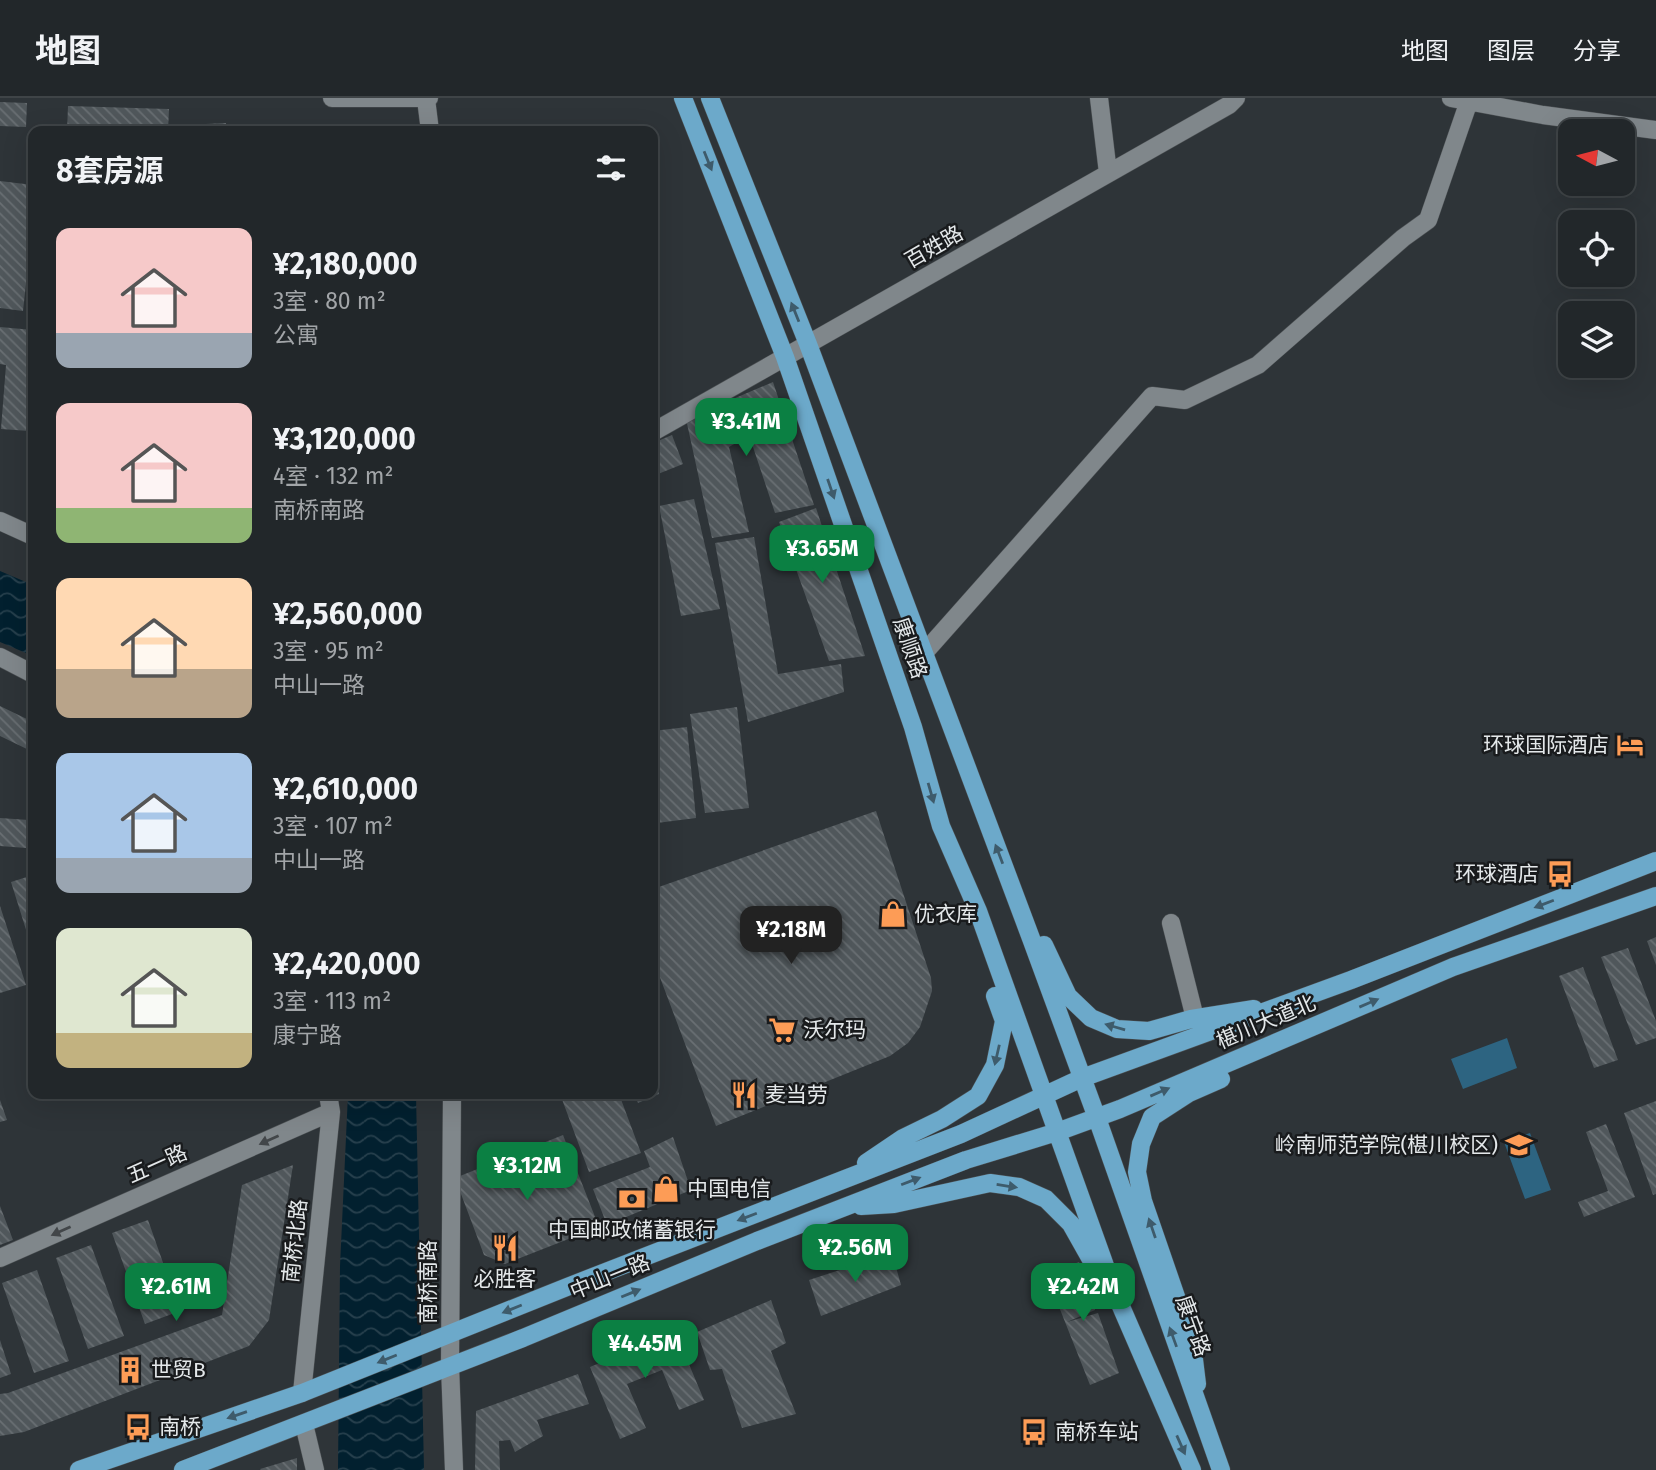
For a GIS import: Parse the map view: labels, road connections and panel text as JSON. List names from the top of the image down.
{
  "streets": {
    "main road": [
      "康顺路",
      "椹川大道北",
      "中山一路",
      "康宁路"
    ],
    "street": [
      "百姓路",
      "五一路",
      "南桥北路",
      "南桥南路"
    ]
  },
  "crossings": [
    ["百姓路", "康顺路"],
    ["康顺路", "椹川大道北"],
    ["康顺路", "康宁路"],
    ["椹川大道北", "中山一路"],
    ["椹川大道北", "康宁路"],
    ["五一路", "南桥北路"],
    ["中山一路", "南桥南路"],
    ["中山一路", "康宁路"]
  ],
  "one_way": ["五一路"],
  "places": {
    "hotel": ["环球国际酒店"],
    "bus stop": ["环球酒店", "南桥", "南桥车站"],
    "shop": ["优衣库", "中国电信"],
    "supermarket": ["沃尔玛"],
    "restaurant": ["麦当劳", "必胜客"],
    "school or university": ["岭南师范学院(椹川校区)"],
    "bank": ["中国邮政储蓄银行"],
    "building": ["世贸B"]
  },
  "north": "left",
  "page": {
    "header": "地图",
    "nav": ["地图", "图层", "分享"],
    "heading": "8套房源",
    "list": [
      {
        "name": "¥2,180,000",
        "note": "3室 · 80 m² · 公寓"
      },
      {
        "name": "¥3,120,000",
        "note": "4室 · 132 m² · 南桥南路"
      },
      {
        "name": "¥2,560,000",
        "note": "3室 · 95 m² · 中山一路"
      },
      {
        "name": "¥2,610,000",
        "note": "3室 · 107 m² · 中山一路"
      },
      {
        "name": "¥2,420,000",
        "note": "3室 · 113 m² · 康宁路"
      }
    ],
    "price": [
      "¥3.41M",
      "¥3.65M",
      "¥2.18M",
      "¥3.12M",
      "¥2.56M",
      "¥2.61M",
      "¥2.42M",
      "¥4.45M"
    ]
  }
}
